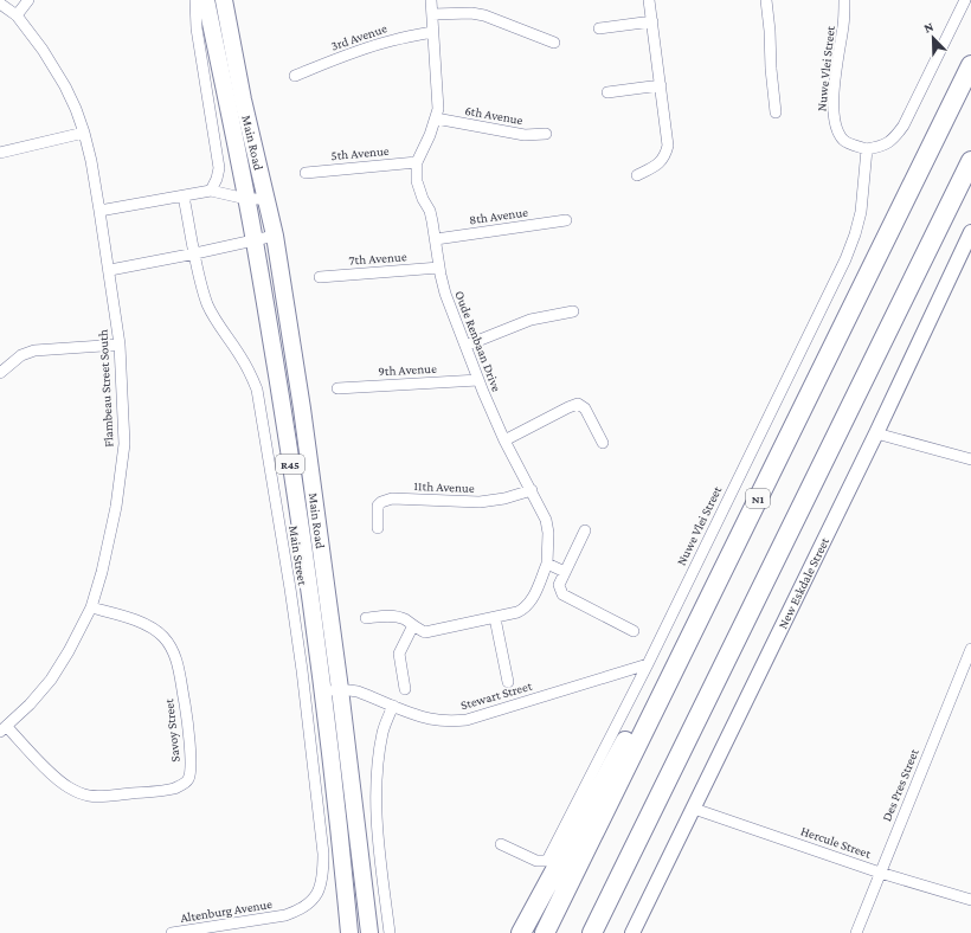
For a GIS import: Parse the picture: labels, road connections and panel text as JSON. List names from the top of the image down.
{
  "streets": {
    "highway": ["N1"],
    "main road": ["Main Road", "R45"],
    "street": [
      "3rd Avenue",
      "Nuwe Vlei Street",
      "6th Avenue",
      "5th Avenue",
      "8th Avenue",
      "7th Avenue",
      "Oude Renbaan Drive",
      "9th Avenue",
      "Flambeau Street South",
      "11th Avenue",
      "Main Street",
      "New Eskdale Street",
      "Stewart Street",
      "Savoy Street",
      "Des Pres Street",
      "Hercule Street",
      "Altenburg Avenue"
    ]
  },
  "crossings": [
    ["3rd Avenue", "Oude Renbaan Drive"],
    ["Nuwe Vlei Street", "Stewart Street"],
    ["6th Avenue", "Oude Renbaan Drive"],
    ["Main Road", "Stewart Street"],
    ["5th Avenue", "Oude Renbaan Drive"],
    ["8th Avenue", "Oude Renbaan Drive"],
    ["7th Avenue", "Oude Renbaan Drive"],
    ["Oude Renbaan Drive", "9th Avenue"],
    ["Oude Renbaan Drive", "11th Avenue"],
    ["Flambeau Street South", "Savoy Street"],
    ["Main Street", "Altenburg Avenue"],
    ["New Eskdale Street", "Hercule Street"],
    ["Des Pres Street", "Hercule Street"]
  ],
  "north": "top left"
}
